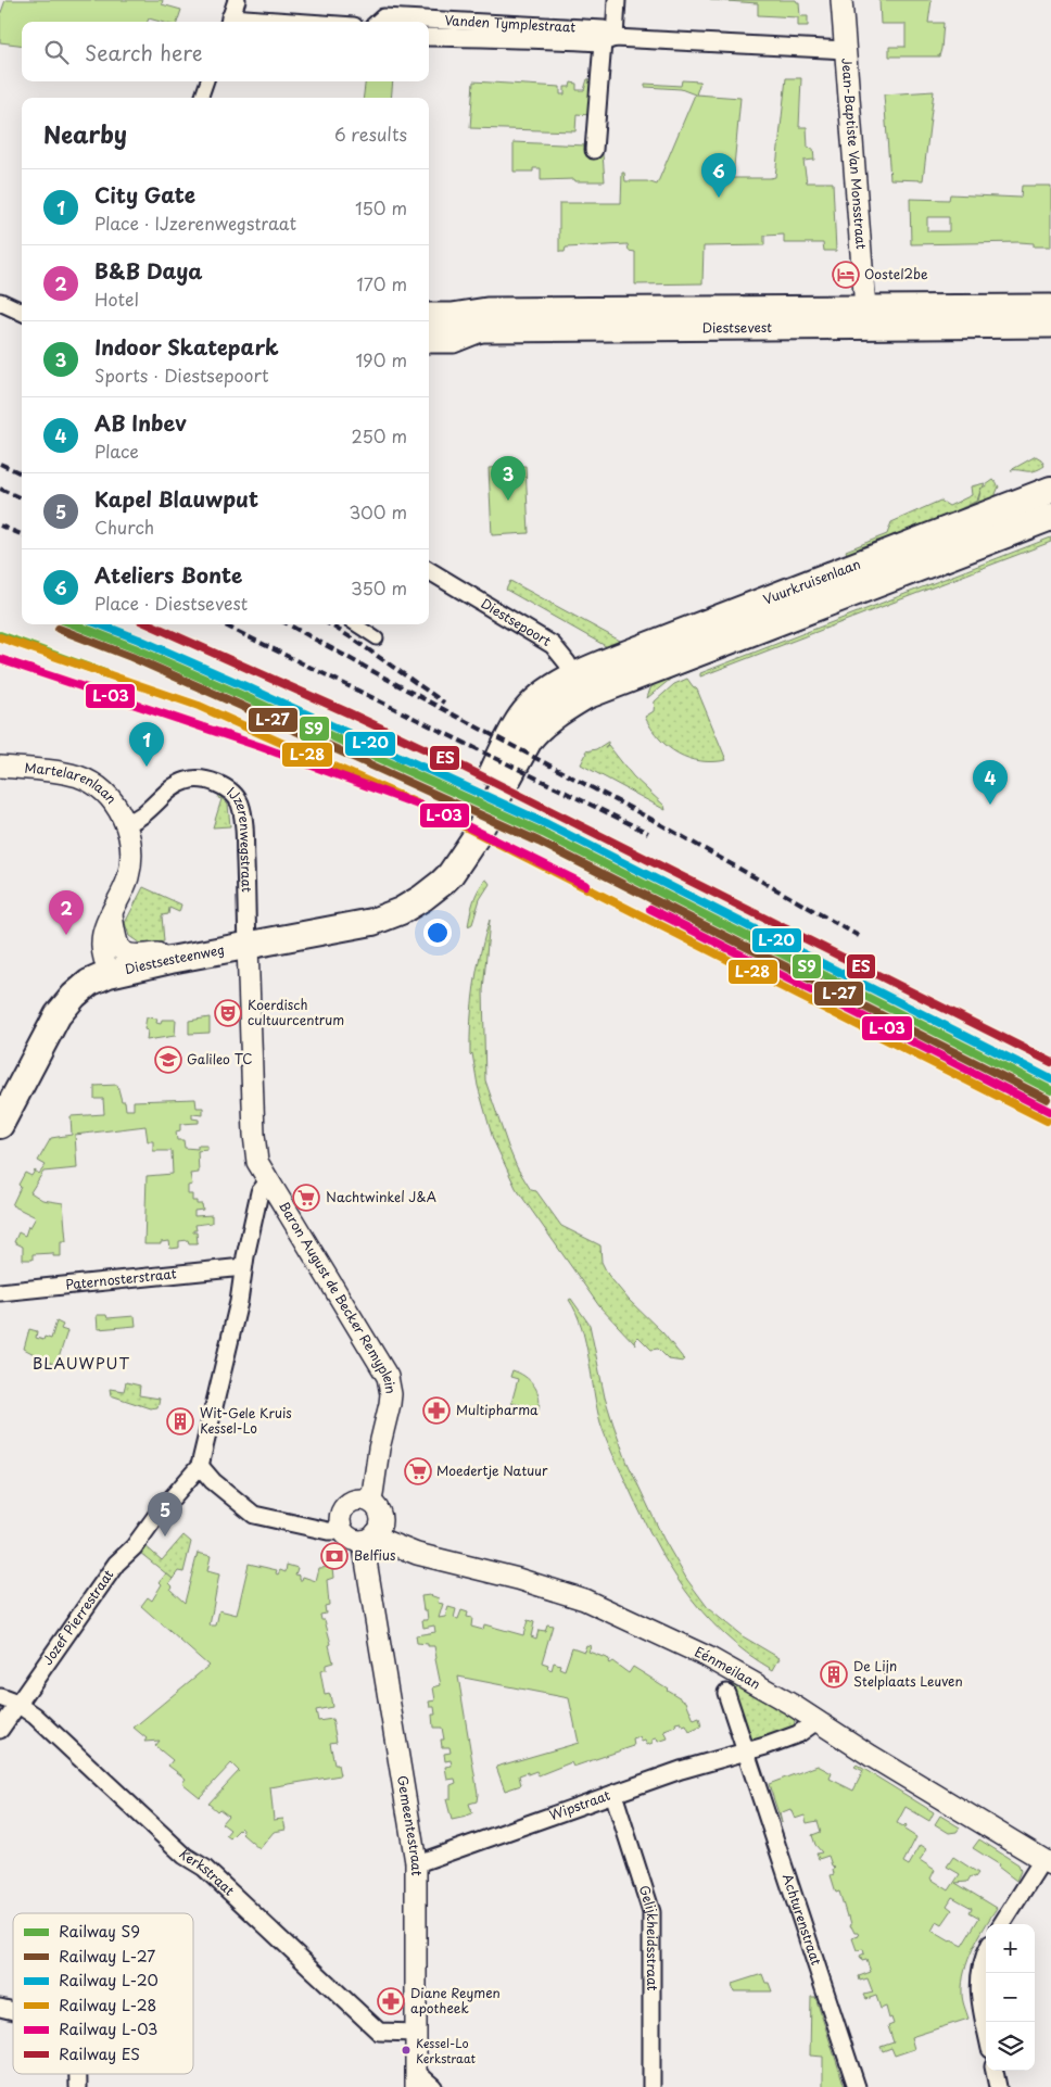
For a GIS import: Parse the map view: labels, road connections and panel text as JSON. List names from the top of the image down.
{
  "streets": {
    "main road": ["Diestsevest", "Vuurkruisenlaan", "Diestsesteenweg"],
    "street": [
      "Vanden Tymplestraat",
      "Jean-Baptiste Van Monsstraat",
      "Diestsepoort",
      "Martelarenlaan",
      "IJzerenwegstraat",
      "Paternosterstraat",
      "Baron August de Becker Remyplein",
      "Jozef Pierrestraat",
      "Eénmeilaan",
      "Wipstraat",
      "Gemeentestraat",
      "Kerkstraat",
      "Achturenstraat",
      "Gelijkheidsstraat"
    ]
  },
  "crossings": [
    ["Vanden Tymplestraat", "Jean-Baptiste Van Monsstraat"],
    ["Jean-Baptiste Van Monsstraat", "Diestsevest"],
    ["Vuurkruisenlaan", "Diestsepoort"],
    ["Vuurkruisenlaan", "Diestsesteenweg"],
    ["Diestsepoort", "Diestsesteenweg"],
    ["Martelarenlaan", "IJzerenwegstraat"],
    ["IJzerenwegstraat", "Diestsesteenweg"],
    ["IJzerenwegstraat", "Baron August de Becker Remyplein"],
    ["Diestsesteenweg", "Baron August de Becker Remyplein"],
    ["Baron August de Becker Remyplein", "Eénmeilaan"],
    ["Baron August de Becker Remyplein", "Gemeentestraat"],
    ["Jozef Pierrestraat", "Kerkstraat"],
    ["Eénmeilaan", "Wipstraat"],
    ["Eénmeilaan", "Gemeentestraat"],
    ["Wipstraat", "Gemeentestraat"],
    ["Wipstraat", "Achturenstraat"],
    ["Wipstraat", "Gelijkheidsstraat"],
    ["Gemeentestraat", "Kerkstraat"]
  ],
  "districts": ["BLAUWPUT"],
  "places": {
    "hotel": ["Oostel2be"],
    "theatre": ["Koerdisch cultuurcentrum"],
    "school or university": ["Galileo TC"],
    "supermarket": ["Nachtwinkel J&A", "Moedertje Natuur"],
    "pharmacy": ["Multipharma", "Diane Reymen apotheek"],
    "building": ["Wit-Gele Kruis Kessel-Lo", "De Lijn Stelplaats Leuven"],
    "bank": ["Belfius"],
    "other": ["Kessel-Lo Kerkstraat"]
  },
  "lines": [
    "rail line S9",
    "rail line L-20",
    "rail line ES",
    "rail line L-27",
    "rail line L-28",
    "rail line L-03"
  ],
  "legend": [
    "Railway S9",
    "Railway L-27",
    "Railway L-20",
    "Railway L-28",
    "Railway L-03",
    "Railway ES"
  ],
  "page": {
    "search": "Search here",
    "heading": ["Nearby", "6 results"],
    "pins": [
      "6",
      "3",
      "1",
      "4",
      "2",
      "5"
    ],
    "list": [
      {
        "mark": "1",
        "name": "City Gate",
        "note": "Place · IJzerenwegstraat",
        "value": "150 m"
      },
      {
        "mark": "2",
        "name": "B&B Daya",
        "note": "Hotel",
        "value": "170 m"
      },
      {
        "mark": "3",
        "name": "Indoor Skatepark",
        "note": "Sports · Diestsepoort",
        "value": "190 m"
      },
      {
        "mark": "4",
        "name": "AB Inbev",
        "note": "Place",
        "value": "250 m"
      },
      {
        "mark": "5",
        "name": "Kapel Blauwput",
        "note": "Church",
        "value": "300 m"
      },
      {
        "mark": "6",
        "name": "Ateliers Bonte",
        "note": "Place · Diestsevest",
        "value": "350 m"
      }
    ],
    "map_buttons": ["+", "−"]
  }
}
